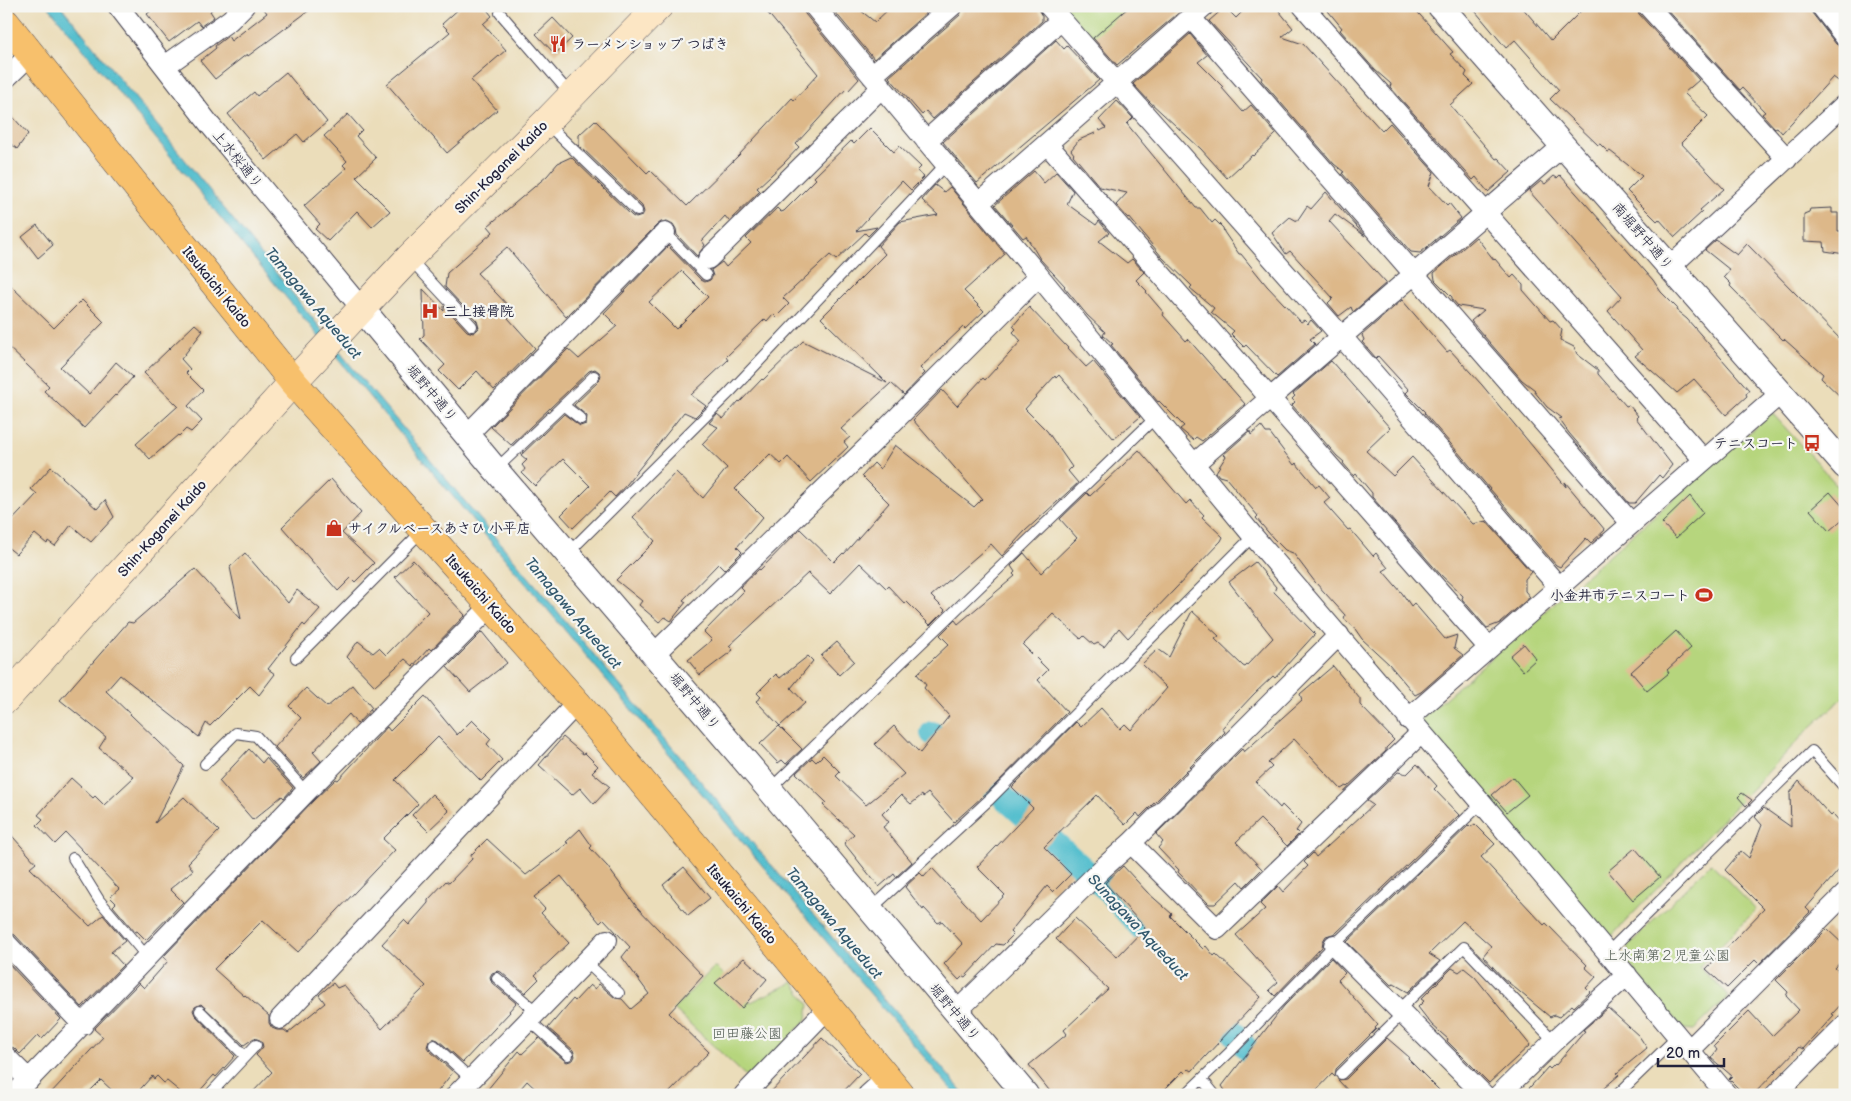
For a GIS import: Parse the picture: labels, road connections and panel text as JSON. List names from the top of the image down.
{
  "streets": {
    "main road": ["Shin-Koganei Kaido", "Itsukaichi Kaido"],
    "street": ["上水桜通り", "南堀野中通り", "堀野中通り"]
  },
  "crossings": [
    ["上水桜通り", "Shin-Koganei Kaido"],
    ["上水桜通り", "堀野中通り"],
    ["Shin-Koganei Kaido", "Itsukaichi Kaido"],
    ["Shin-Koganei Kaido", "堀野中通り"]
  ],
  "water": ["Tamagawa Aqueduct", "Sunagawa Aqueduct"],
  "parks": ["上水南第２児童公園", "回田藤公園"],
  "places": {
    "restaurant": ["ラーメンショップ つばき"],
    "hospital": ["三上接骨院"],
    "bus stop": ["テニスコート"],
    "shop": ["サイクルベースあさひ 小平店"],
    "sports": ["小金井市テニスコート"]
  },
  "scale_bar": "20 m"
}
